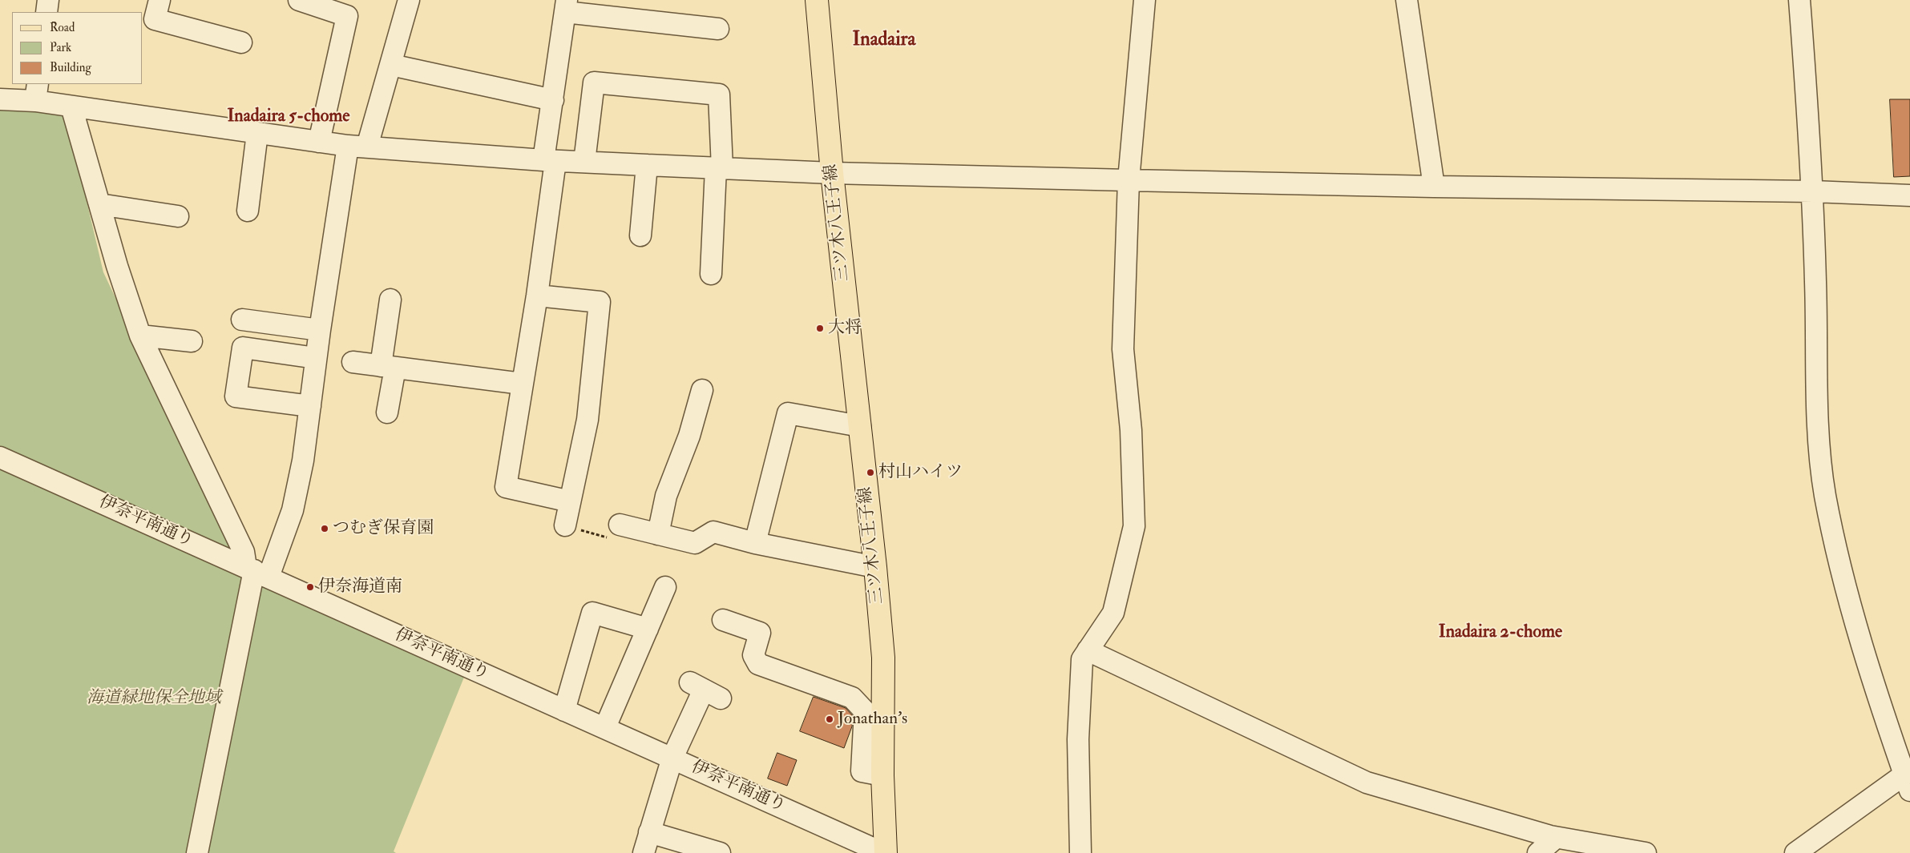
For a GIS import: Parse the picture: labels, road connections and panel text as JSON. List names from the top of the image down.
{
  "streets": {
    "main road": ["三ツ木八王子線"],
    "street": ["伊奈平南通り"]
  },
  "crossings": [
    ["三ツ木八王子線", "伊奈平南通り"]
  ],
  "districts": ["Inadaira", "Inadaira 5-chome", "Inadaira 2-chome"],
  "parks": ["海道緑地保全地域"],
  "places": [
    "大将",
    "村山ハイツ",
    "つむぎ保育園",
    "伊奈海道南",
    "Jonathan's"
  ],
  "legend": ["Road", "Park", "Building"]
}
